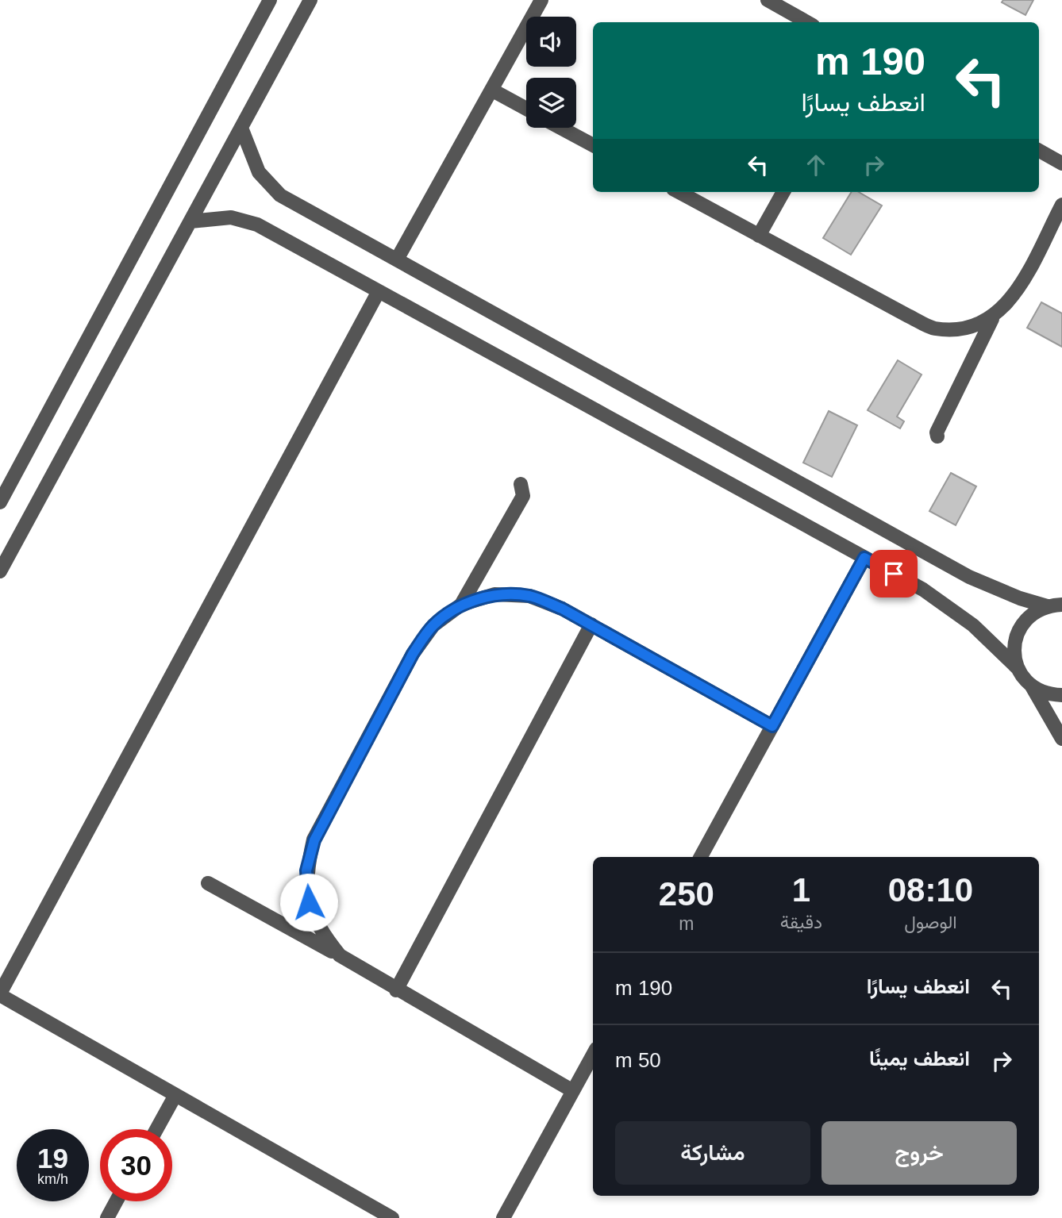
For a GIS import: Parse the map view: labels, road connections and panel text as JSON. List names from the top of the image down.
{
  "page": {
    "turn": ["190 m", "انعطف يسارًا"],
    "eta": [
      "08:10",
      "الوصول",
      "1",
      "دقيقة",
      "250",
      "m"
    ],
    "list": [
      {
        "name": "انعطف يسارًا",
        "value": "190 m"
      },
      {
        "name": "انعطف يمينًا",
        "value": "50 m"
      }
    ],
    "buttons": ["خروج", "مشاركة"],
    "speed": "19 km/h",
    "limit": "30"
  }
}
